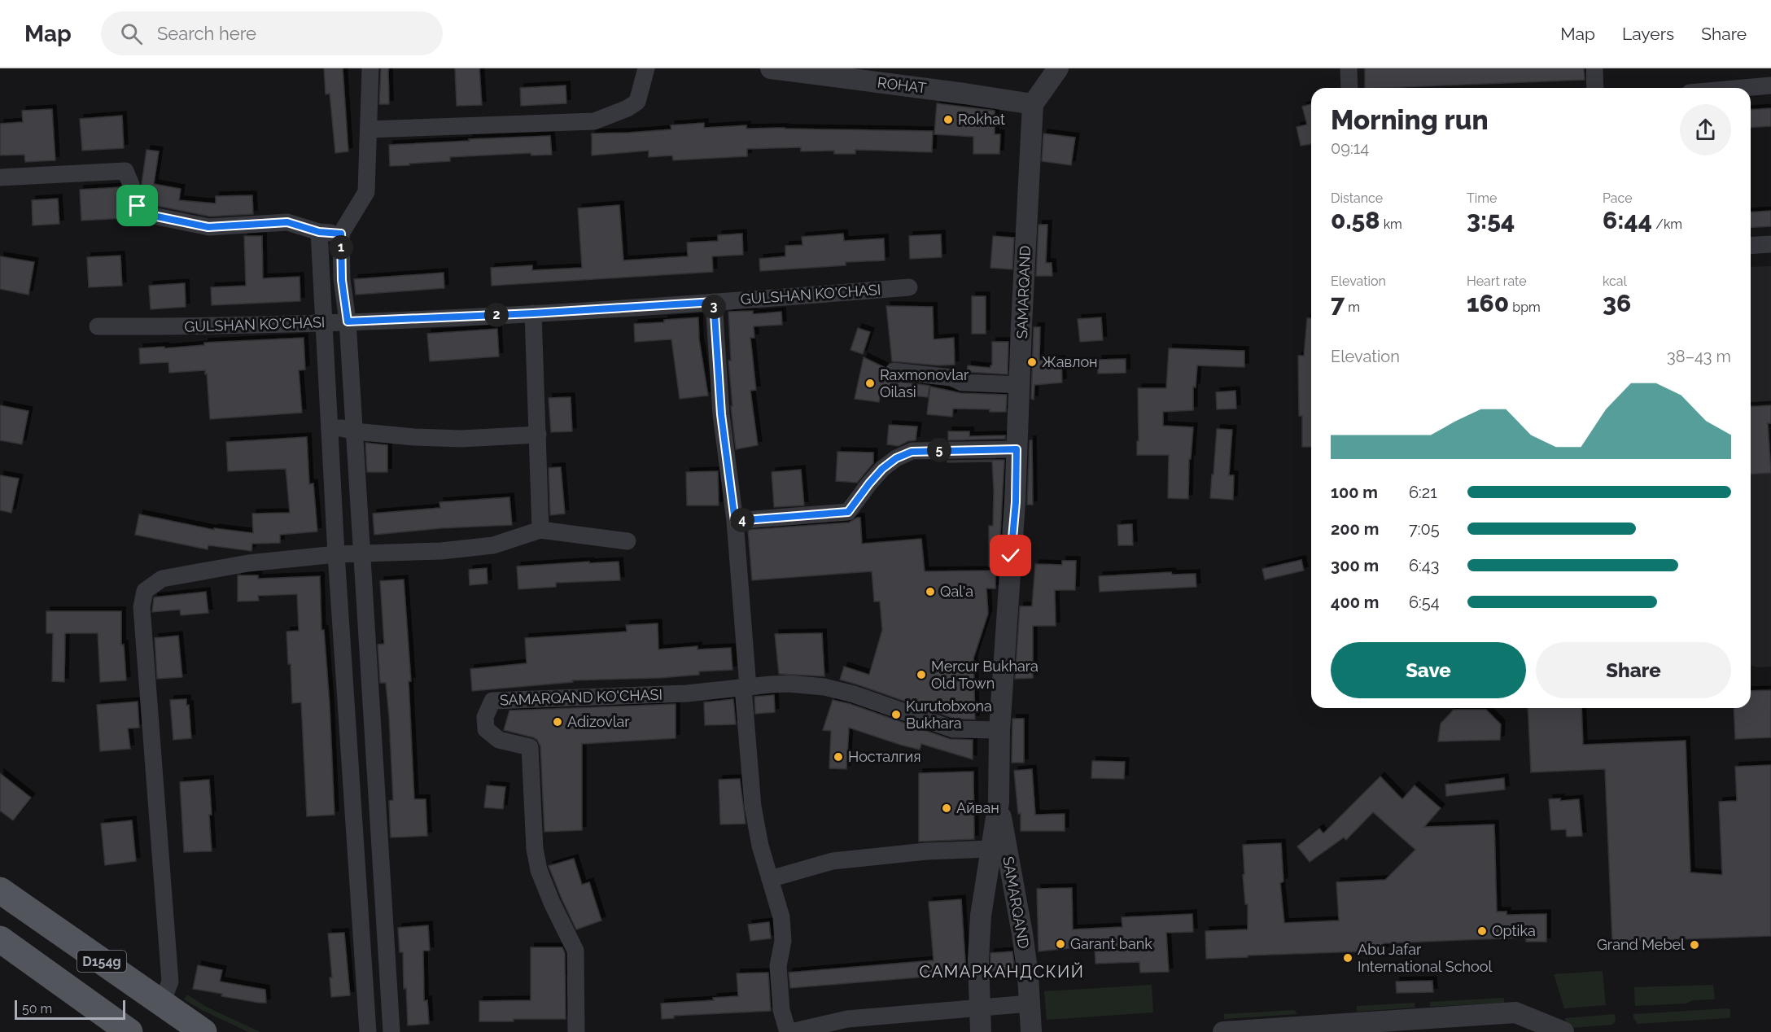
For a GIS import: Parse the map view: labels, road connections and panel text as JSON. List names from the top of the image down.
{
  "streets": {
    "main road": ["D154g"],
    "street": [
      "ROHAT",
      "SAMARQAND",
      "GULSHAN KO'CHASI",
      "SAMARQAND KO'CHASI"
    ]
  },
  "crossings": [
    ["ROHAT", "SAMARQAND"]
  ],
  "districts": ["САМАРКАНДСКИЙ"],
  "places": [
    "Rokhat",
    "Жавлон",
    "Raxmonovlar Oilasi",
    "Qal'a",
    "Mercur Bukhara Old Town",
    "Kurutobxona Bukhara",
    "Adizovlar",
    "Носталгия",
    "Айван",
    "Optika",
    "Garant bank",
    "Grand Mebel",
    "Abu Jafar International School"
  ],
  "scale_bar": "50 m",
  "page": {
    "header": "Map",
    "search": "Search here",
    "nav": ["Map", "Layers", "Share"],
    "heading": ["Morning run", "09:14"],
    "stats": [
      ["Distance", "0.58 km"],
      ["Time", "3:54"],
      ["Pace", "6:44 /km"],
      ["Elevation", "7 m"],
      ["Heart rate", "160 bpm"],
      ["kcal", "36"]
    ],
    "pins": [
      "1",
      "3",
      "2",
      "5",
      "4"
    ],
    "chart": ["Elevation", "38–43 m"],
    "list": [
      {
        "name": "100 m",
        "note": "6:21"
      },
      {
        "name": "200 m",
        "note": "7:05"
      },
      {
        "name": "300 m",
        "note": "6:43"
      },
      {
        "name": "400 m",
        "note": "6:54"
      }
    ],
    "buttons": ["Save", "Share"],
    "scale": "50 m"
  }
}
